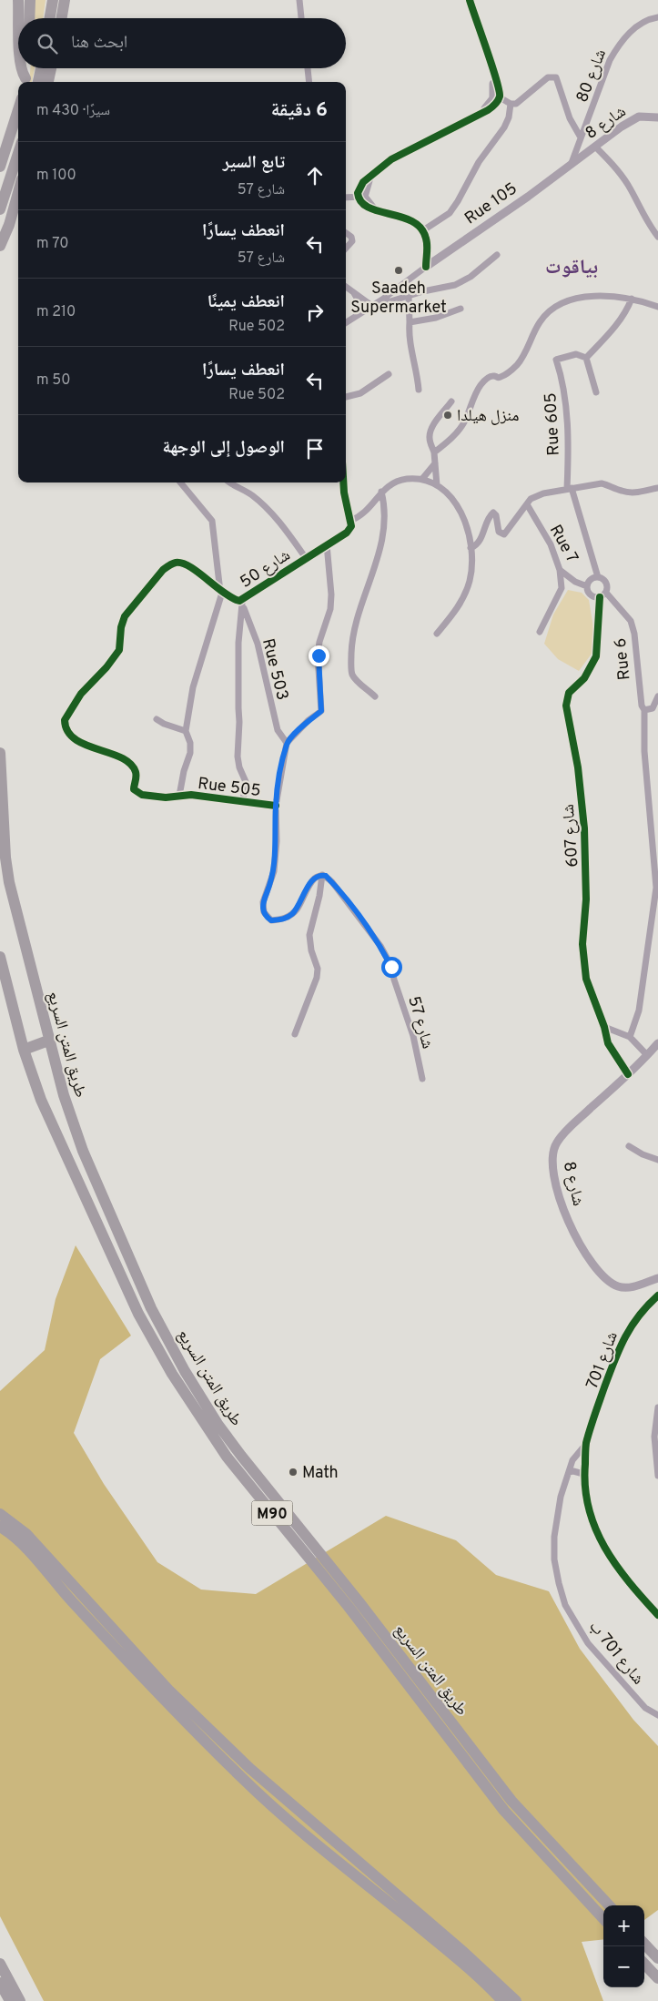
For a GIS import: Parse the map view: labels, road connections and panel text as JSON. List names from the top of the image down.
{
  "streets": {
    "highway": ["طريق المتن السريع", "M90"],
    "street": [
      "شارع 80",
      "شارع 8",
      "Rue 105",
      "Rue 605",
      "Rue 7",
      "شارع 50",
      "Rue 6",
      "Rue 503",
      "Rue 505",
      "شارع 607",
      "شارع 57",
      "شارع 701",
      "شارع 701 ب"
    ]
  },
  "crossings": [
    ["شارع 80", "شارع 8"],
    ["شارع 80", "Rue 105"],
    ["شارع 8", "Rue 105"],
    ["شارع 8", "شارع 607"],
    ["Rue 605", "Rue 7"],
    ["Rue 605", "Rue 6"],
    ["Rue 605", "شارع 607"],
    ["Rue 7", "Rue 6"],
    ["Rue 7", "شارع 607"],
    ["شارع 50", "Rue 503"],
    ["شارع 50", "Rue 505"],
    ["Rue 6", "شارع 607"],
    ["شارع 701", "شارع 701 ب"]
  ],
  "districts": ["بياقوت"],
  "places": ["Saadeh Supermarket", "منزل هيلدا", "Math"],
  "page": {
    "search": "ابحث هنا",
    "heading": ["6 دقيقة", "سيرًا · 430 m"],
    "list": [
      ["تابع السير", "شارع 57", "100 m"],
      ["انعطف يسارًا", "شارع 57", "70 m"],
      ["انعطف يمينًا", "Rue 502", "210 m"],
      ["انعطف يسارًا", "Rue 502", "50 m"],
      "الوصول إلى الوجهة"
    ],
    "map_buttons": ["+", "−"]
  }
}
